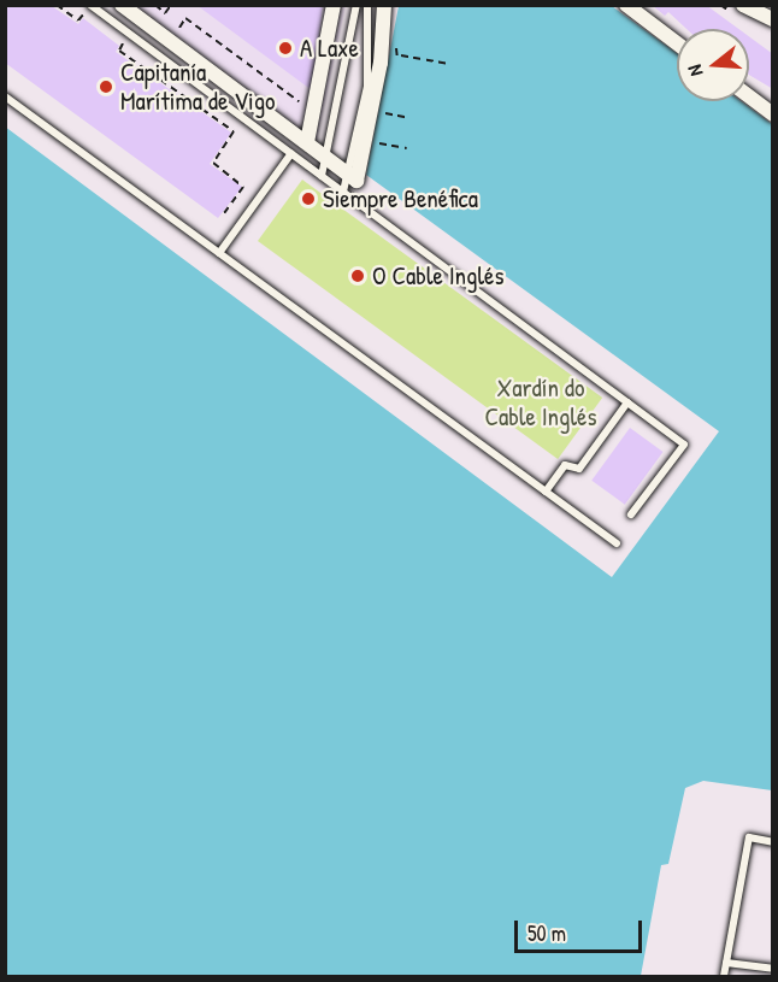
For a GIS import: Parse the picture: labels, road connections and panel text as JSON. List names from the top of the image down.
{
  "parks": ["Xardín do Cable Inglés"],
  "places": [
    "A Laxe",
    "Capitanía Marítima de Vigo",
    "Siempre Benéfica",
    "O Cable Inglés"
  ],
  "scale_bar": "50 m",
  "north": "left"
}
